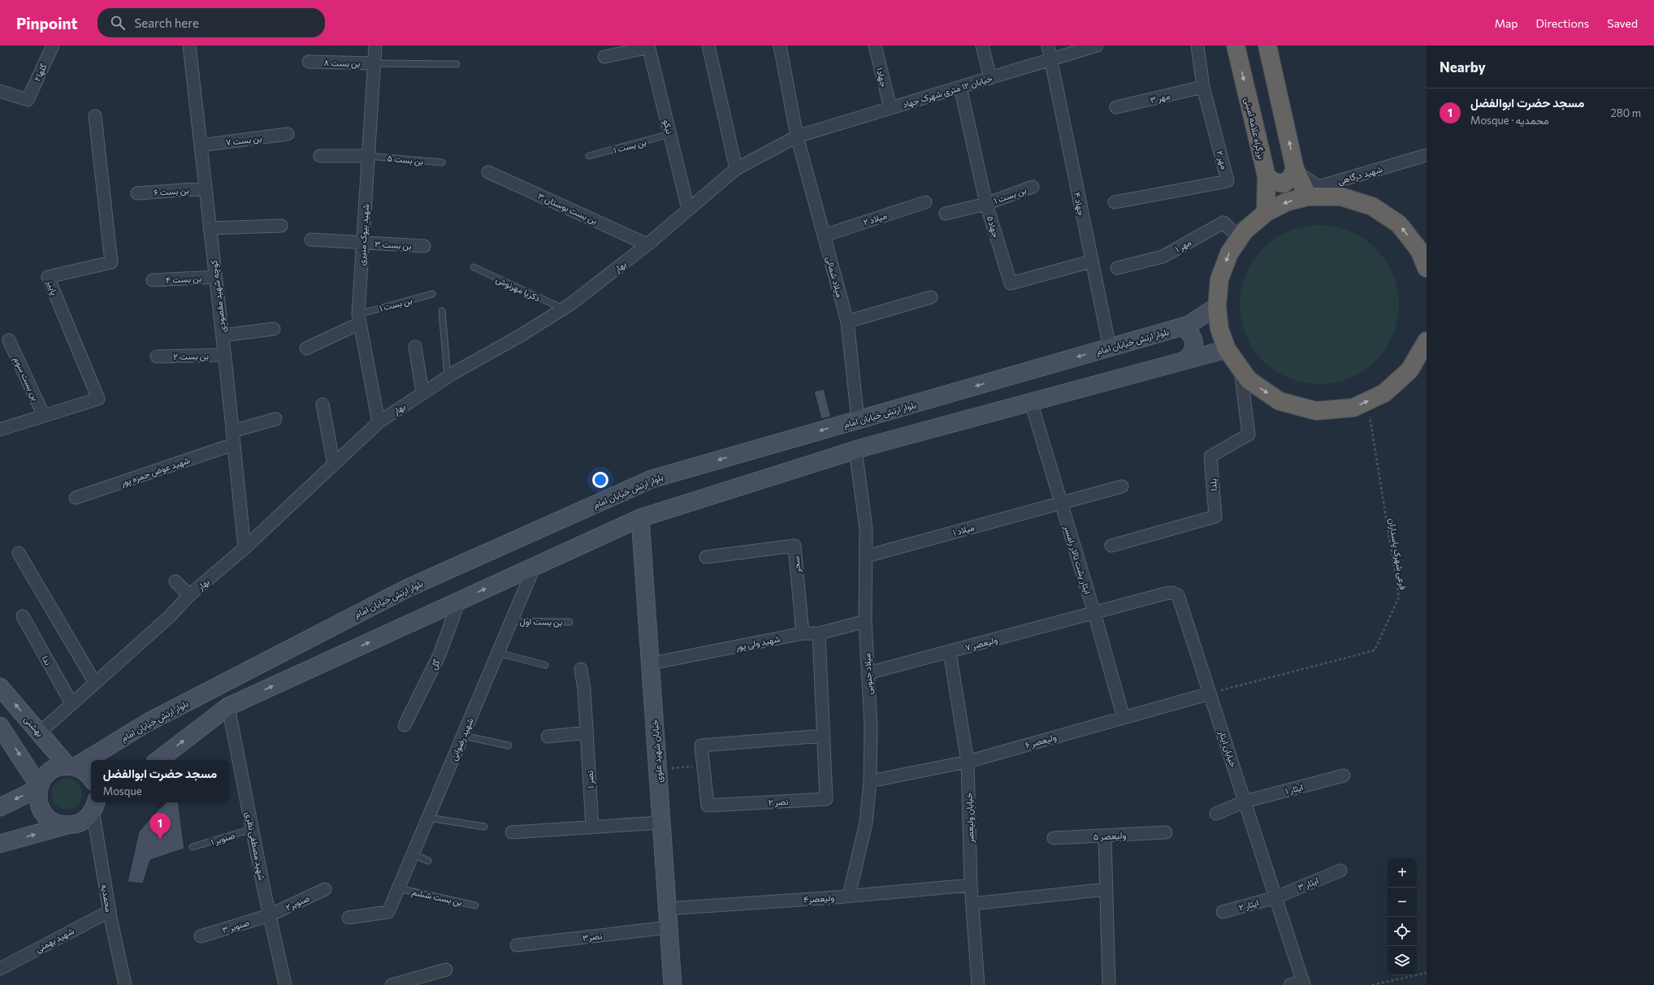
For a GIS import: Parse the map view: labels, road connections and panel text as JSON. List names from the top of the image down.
{
  "streets": {
    "highway": ["بزرگراه علامه امینی"],
    "main road": ["بلوار ارتش خیابان امام", "بهشتی", "خیابان شهید علوی"],
    "street": [
      "بن بست ۸",
      "گلها۲",
      "جهاد۱",
      "خیابان ۱۲ متری شهرک جهاد",
      "مهر ۳",
      "نیکو",
      "بن بست ۷",
      "بن بست ۱",
      "مهر ۲",
      "شهید درگاهی",
      "بن بست ۶",
      "جهاد ۴",
      "بن بست بوستان ۳",
      "میلاد ۲",
      "جهاد۵",
      "شهید بیوک منیری",
      "بن بست ۳",
      "مهر ۱",
      "بهار",
      "میلاد شمالی",
      "بن بست ۴",
      "پاییز",
      "کوچه شهید مقصودی",
      "بن بست ۲",
      "بن بست سوم",
      "شهید عوض حمزه پور",
      "یلدا",
      "میلاد ۱",
      "ایثار پشت تالار رامسر",
      "سحر",
      "شهید ولی پور",
      "ولیعصر ۷",
      "ندا",
      "گل",
      "میلاد جنوبی",
      "شهید رضوانی",
      "ولیعصر ۶",
      "خیابان ایثار",
      "نصر ۱",
      "ایثار ۱",
      "نصر ۲",
      "خیابان ولیعصر",
      "ولیعصر ۵",
      "شهید مصطفی نظری",
      "ایثار ۳",
      "محمدیه",
      "ولیعصر۴",
      "صنوبر۲",
      "ایثار ۲",
      "صنوبر ۳",
      "نصر۳",
      "شهید بهمنی"
    ],
    "lane": [
      "بن بست ۵",
      "ذکریا مهرنوش",
      "بن بست اول",
      "صنوبر ۱",
      "بن بست ششم"
    ],
    "path": ["فرعی شهرک پاسداران"]
  },
  "crossings": [
    ["بن بست ۸", "شهید بیوک منیری"],
    ["جهاد۱", "خیابان ۱۲ متری شهرک جهاد"],
    ["خیابان ۱۲ متری شهرک جهاد", "جهاد ۴"],
    ["خیابان ۱۲ متری شهرک جهاد", "جهاد۵"],
    ["خیابان ۱۲ متری شهرک جهاد", "بهار"],
    ["خیابان ۱۲ متری شهرک جهاد", "میلاد شمالی"],
    ["مهر ۳", "مهر ۲"],
    ["نیکو", "بن بست ۱"],
    ["نیکو", "بهار"],
    ["بن بست ۷", "کوچه شهید مقصودی"],
    ["بن بست ۱", "جهاد۵"],
    ["بن بست ۱", "شهید بیوک منیری"],
    ["بن بست ۵", "شهید بیوک منیری"],
    ["بن بست ۶", "کوچه شهید مقصودی"],
    ["جهاد ۴", "جهاد۵"],
    ["جهاد ۴", "بلوار ارتش خیابان امام"],
    ["بن بست بوستان ۳", "بهار"],
    ["میلاد ۲", "میلاد شمالی"],
    ["شهید بیوک منیری", "بن بست ۳"],
    ["شهید بیوک منیری", "بهار"],
    ["بهار", "میلاد شمالی"],
    ["بهار", "ذکریا مهرنوش"],
    ["بهار", "کوچه شهید مقصودی"],
    ["بهار", "ندا"],
    ["بهار", "بهشتی"],
    ["میلاد شمالی", "بلوار ارتش خیابان امام"],
    ["بن بست ۴", "کوچه شهید مقصودی"],
    ["پاییز", "بن بست سوم"],
    ["کوچه شهید مقصودی", "بن بست ۲"],
    ["کوچه شهید مقصودی", "شهید عوض حمزه پور"],
    ["بلوار ارتش خیابان امام", "بهشتی"],
    ["میلاد ۱", "ایثار پشت تالار رامسر"],
    ["میلاد ۱", "میلاد جنوبی"],
    ["فرعی شهرک پاسداران", "ولیعصر ۶"],
    ["فرعی شهرک پاسداران", "خیابان ایثار"],
    ["ایثار پشت تالار رامسر", "ولیعصر ۷"],
    ["ایثار پشت تالار رامسر", "ولیعصر ۶"],
    ["ایثار پشت تالار رامسر", "خیابان ایثار"],
    ["سحر", "شهید ولی پور"],
    ["بن بست اول", "شهید رضوانی"],
    ["شهید ولی پور", "میلاد جنوبی"],
    ["شهید ولی پور", "خیابان شهید علوی"],
    ["شهید ولی پور", "نصر ۲"],
    ["ولیعصر ۷", "میلاد جنوبی"],
    ["ولیعصر ۷", "خیابان ایثار"],
    ["ولیعصر ۷", "خیابان ولیعصر"],
    ["میلاد جنوبی", "ولیعصر ۶"],
    ["میلاد جنوبی", "ولیعصر۴"],
    ["شهید رضوانی", "بن بست ششم"],
    ["ولیعصر ۶", "خیابان ایثار"],
    ["ولیعصر ۶", "خیابان ولیعصر"],
    ["خیابان ایثار", "ایثار ۱"],
    ["خیابان ایثار", "ایثار ۳"],
    ["خیابان ایثار", "ایثار ۲"],
    ["خیابان شهید علوی", "ولیعصر۴"],
    ["خیابان شهید علوی", "نصر۳"],
    ["خیابان ولیعصر", "ولیعصر۴"],
    ["صنوبر ۱", "شهید مصطفی نظری"],
    ["شهید مصطفی نظری", "صنوبر۲"],
    ["شهید مصطفی نظری", "صنوبر ۳"],
    ["ایثار ۳", "ایثار ۲"],
    ["محمدیه", "شهید بهمنی"],
    ["صنوبر۲", "صنوبر ۳"]
  ],
  "page": {
    "header": "Pinpoint",
    "search": "Search here",
    "nav": ["Map", "Directions", "Saved"],
    "heading": "Nearby",
    "list": [
      {
        "mark": "1",
        "name": "مسجد حضرت ابوالفضل",
        "note": "Mosque · محمدیه",
        "value": "280 m"
      }
    ],
    "popup": ["مسجد حضرت ابوالفضل", "Mosque"],
    "pins": "1",
    "map_buttons": ["+", "−"]
  }
}
